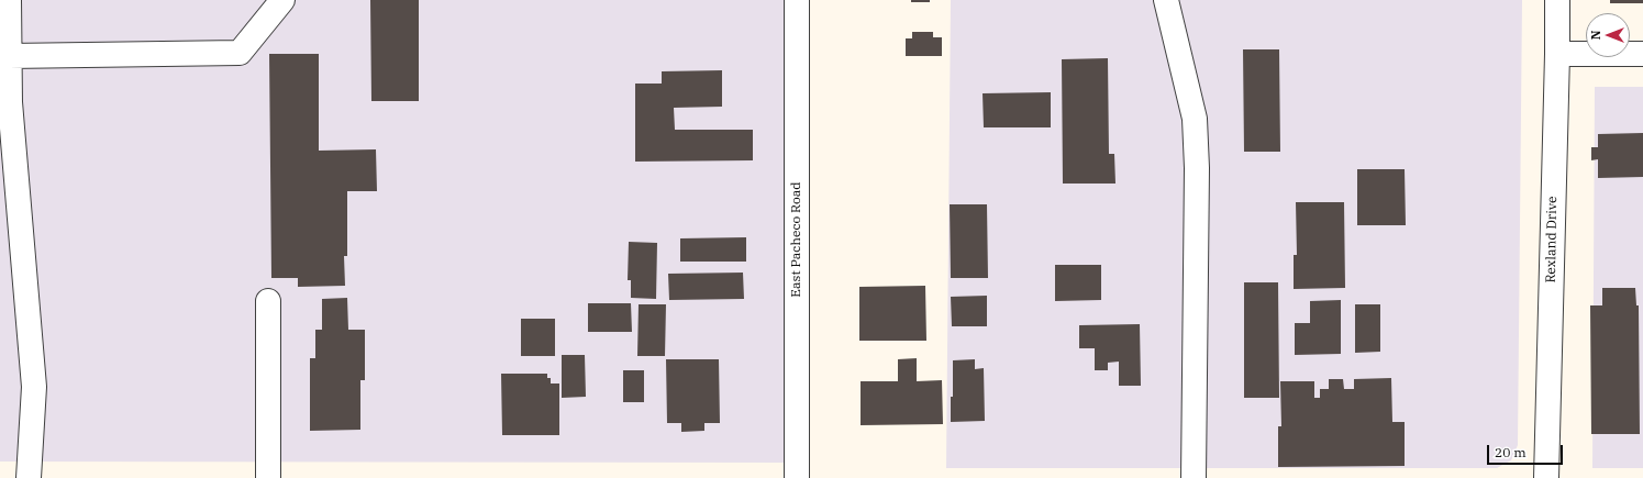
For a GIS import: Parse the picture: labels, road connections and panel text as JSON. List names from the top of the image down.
{
  "streets": {
    "street": ["East Pacheco Road", "Rexland Drive"]
  },
  "scale_bar": "20 m",
  "north": "left"
}
